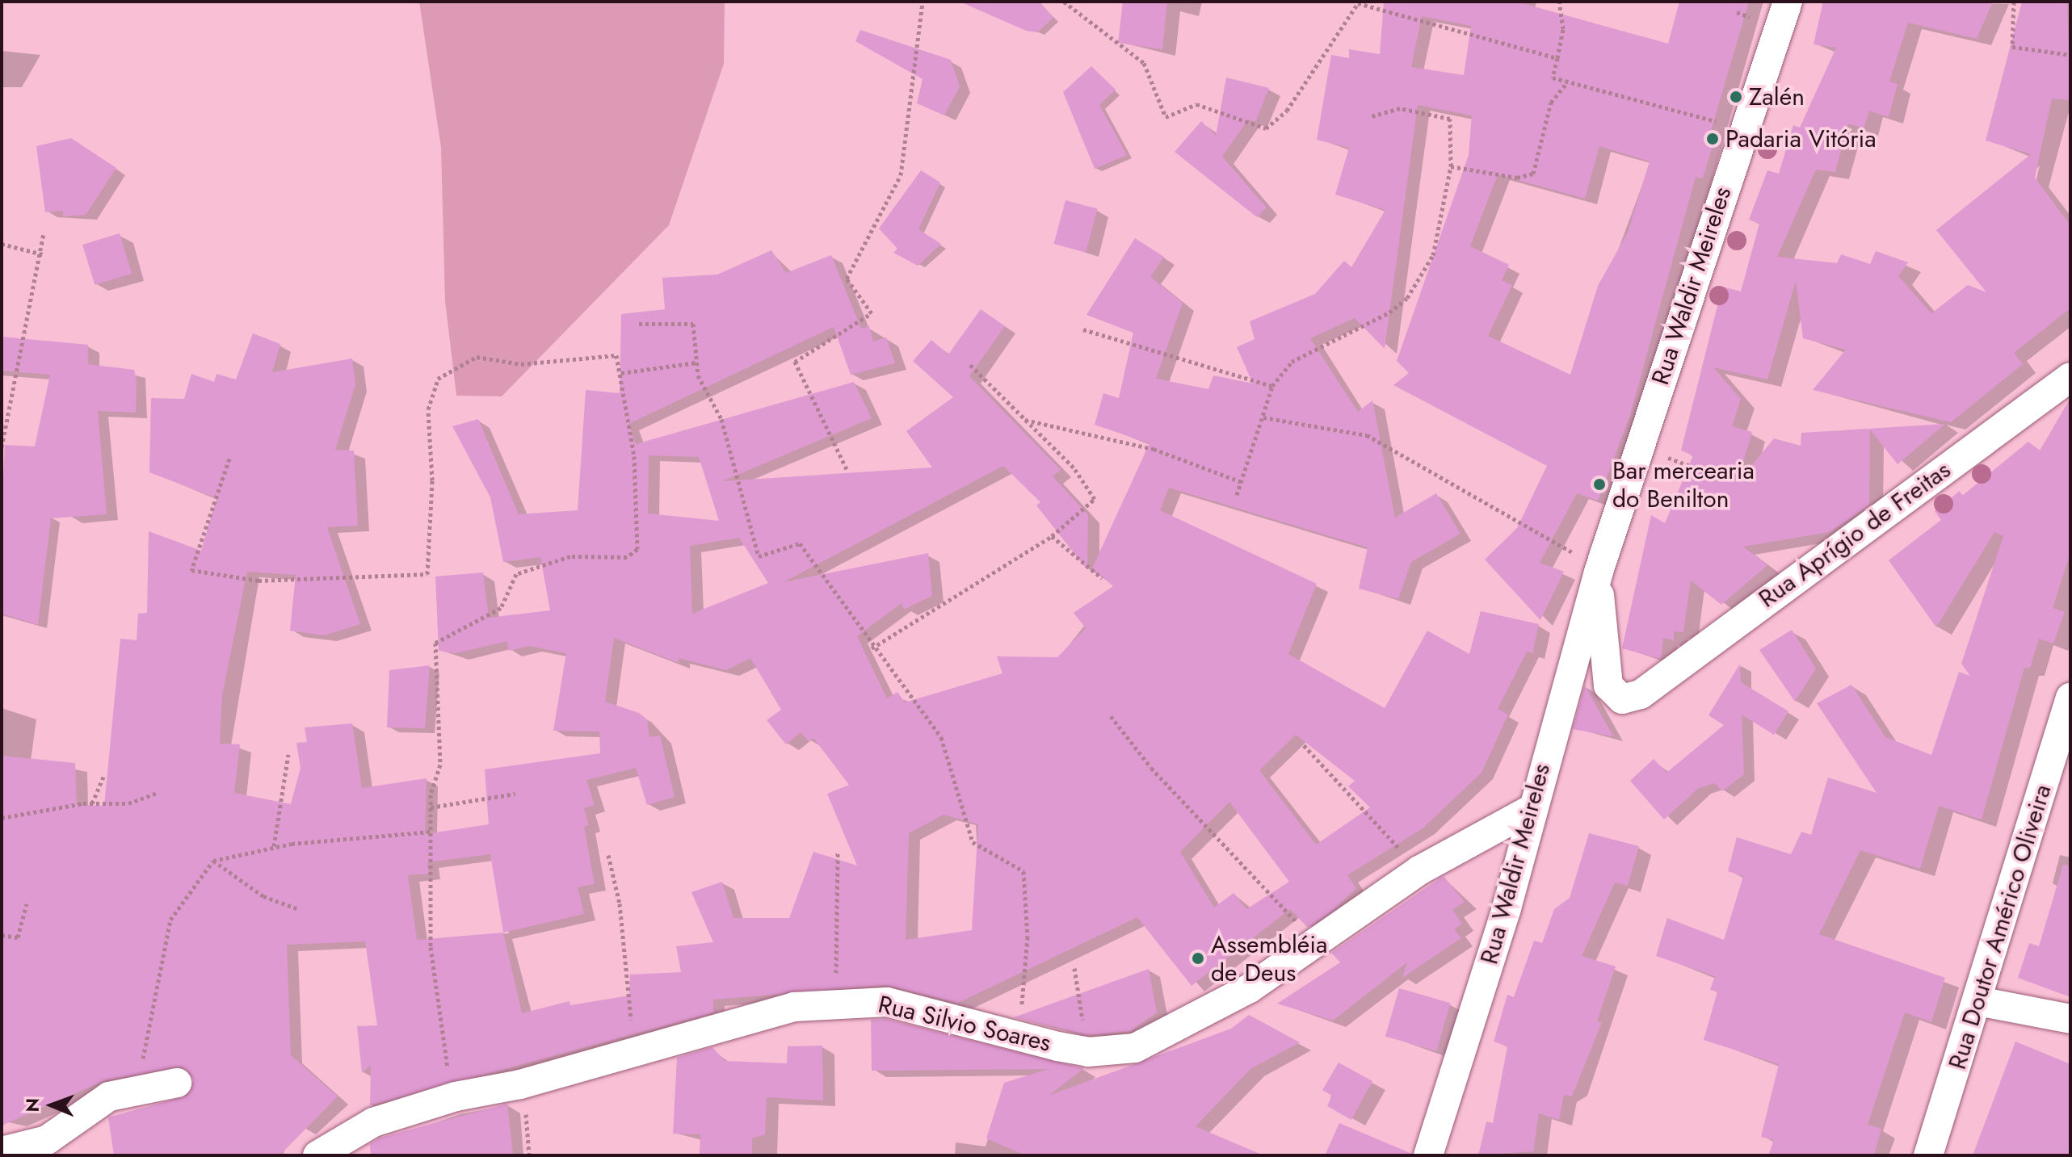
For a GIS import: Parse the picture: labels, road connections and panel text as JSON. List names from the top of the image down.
{
  "streets": {
    "street": [
      "Rua Waldir Meireles",
      "Rua Aprígio de Freitas",
      "Rua Doutor Américo Oliveira",
      "Rua Silvio Soares"
    ]
  },
  "crossings": [
    ["Rua Waldir Meireles", "Rua Aprígio de Freitas"],
    ["Rua Waldir Meireles", "Rua Silvio Soares"]
  ],
  "places": [
    "Zalén",
    "Padaria Vitória",
    "Bar mercearia do Benilton",
    "Assembléia de Deus"
  ],
  "north": "left"
}
